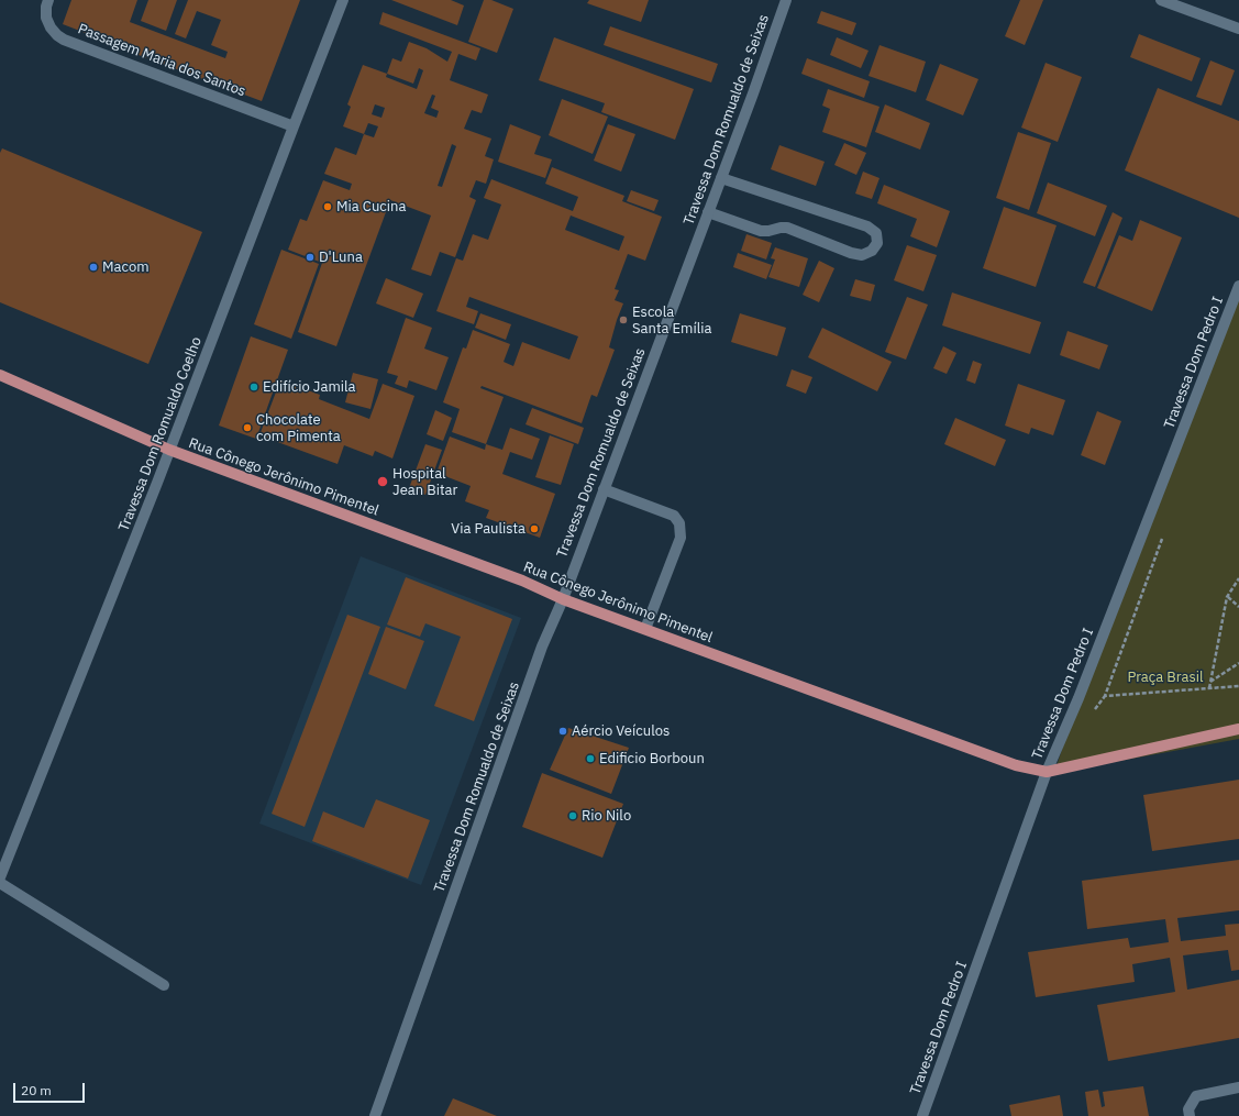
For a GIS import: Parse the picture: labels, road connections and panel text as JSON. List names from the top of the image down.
{
  "streets": {
    "main road": ["Rua Cônego Jerônimo Pimentel"],
    "street": [
      "Passagem Maria dos Santos",
      "Travessa Dom Romualdo de Seixas",
      "Travessa Dom Pedro I",
      "Travessa Dom Romualdo Coelho"
    ]
  },
  "crossings": [
    ["Passagem Maria dos Santos", "Travessa Dom Romualdo Coelho"],
    ["Travessa Dom Romualdo de Seixas", "Rua Cônego Jerônimo Pimentel"],
    ["Travessa Dom Pedro I", "Rua Cônego Jerônimo Pimentel"],
    ["Travessa Dom Romualdo Coelho", "Rua Cônego Jerônimo Pimentel"]
  ],
  "parks": ["Praça Brasil"],
  "places": [
    "Mia Cucina",
    "D'Luna",
    "Macom",
    "Escola Santa Emília",
    "Edifício Jamila",
    "Chocolate com Pimenta",
    "Hospital Jean Bitar",
    "Via Paulista",
    "Aércio Veículos",
    "Edificio Borboun",
    "Rio Nilo"
  ],
  "scale_bar": "20 m"
}
